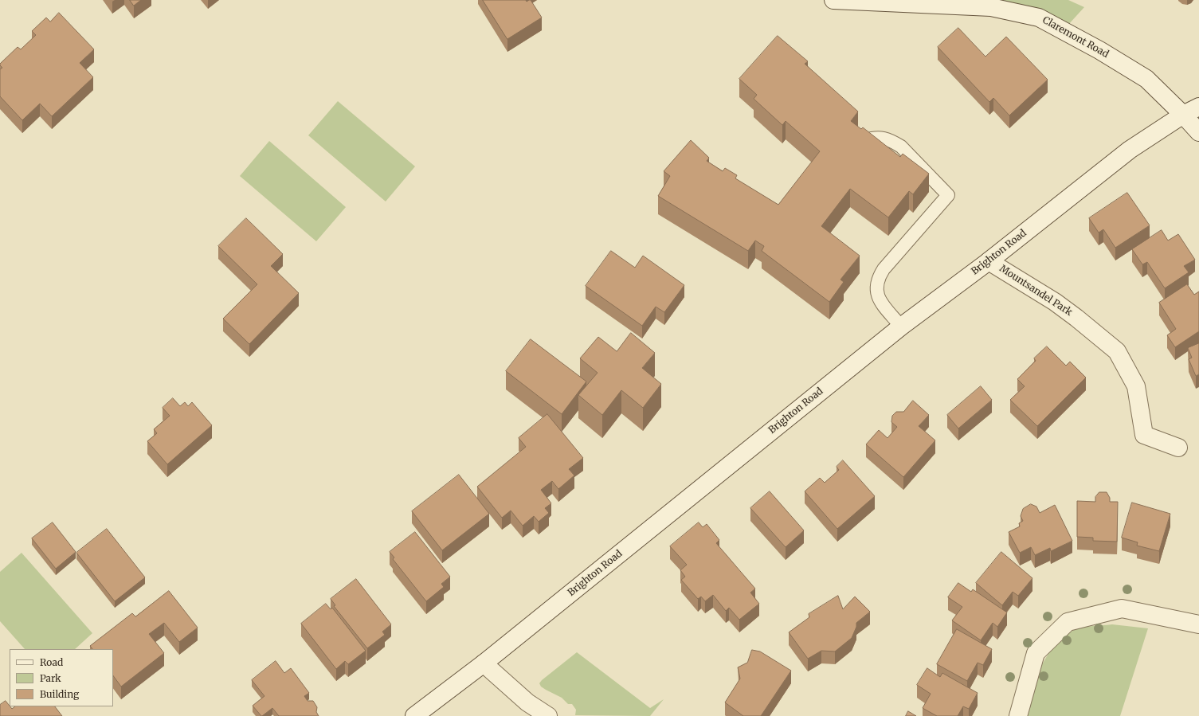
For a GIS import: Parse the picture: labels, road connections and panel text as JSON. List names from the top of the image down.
{
  "streets": {
    "street": ["Claremont Road", "Brighton Road", "Mountsandel Park"]
  },
  "crossings": [
    ["Claremont Road", "Brighton Road"],
    ["Brighton Road", "Mountsandel Park"]
  ],
  "legend": ["Road", "Park", "Building"]
}
